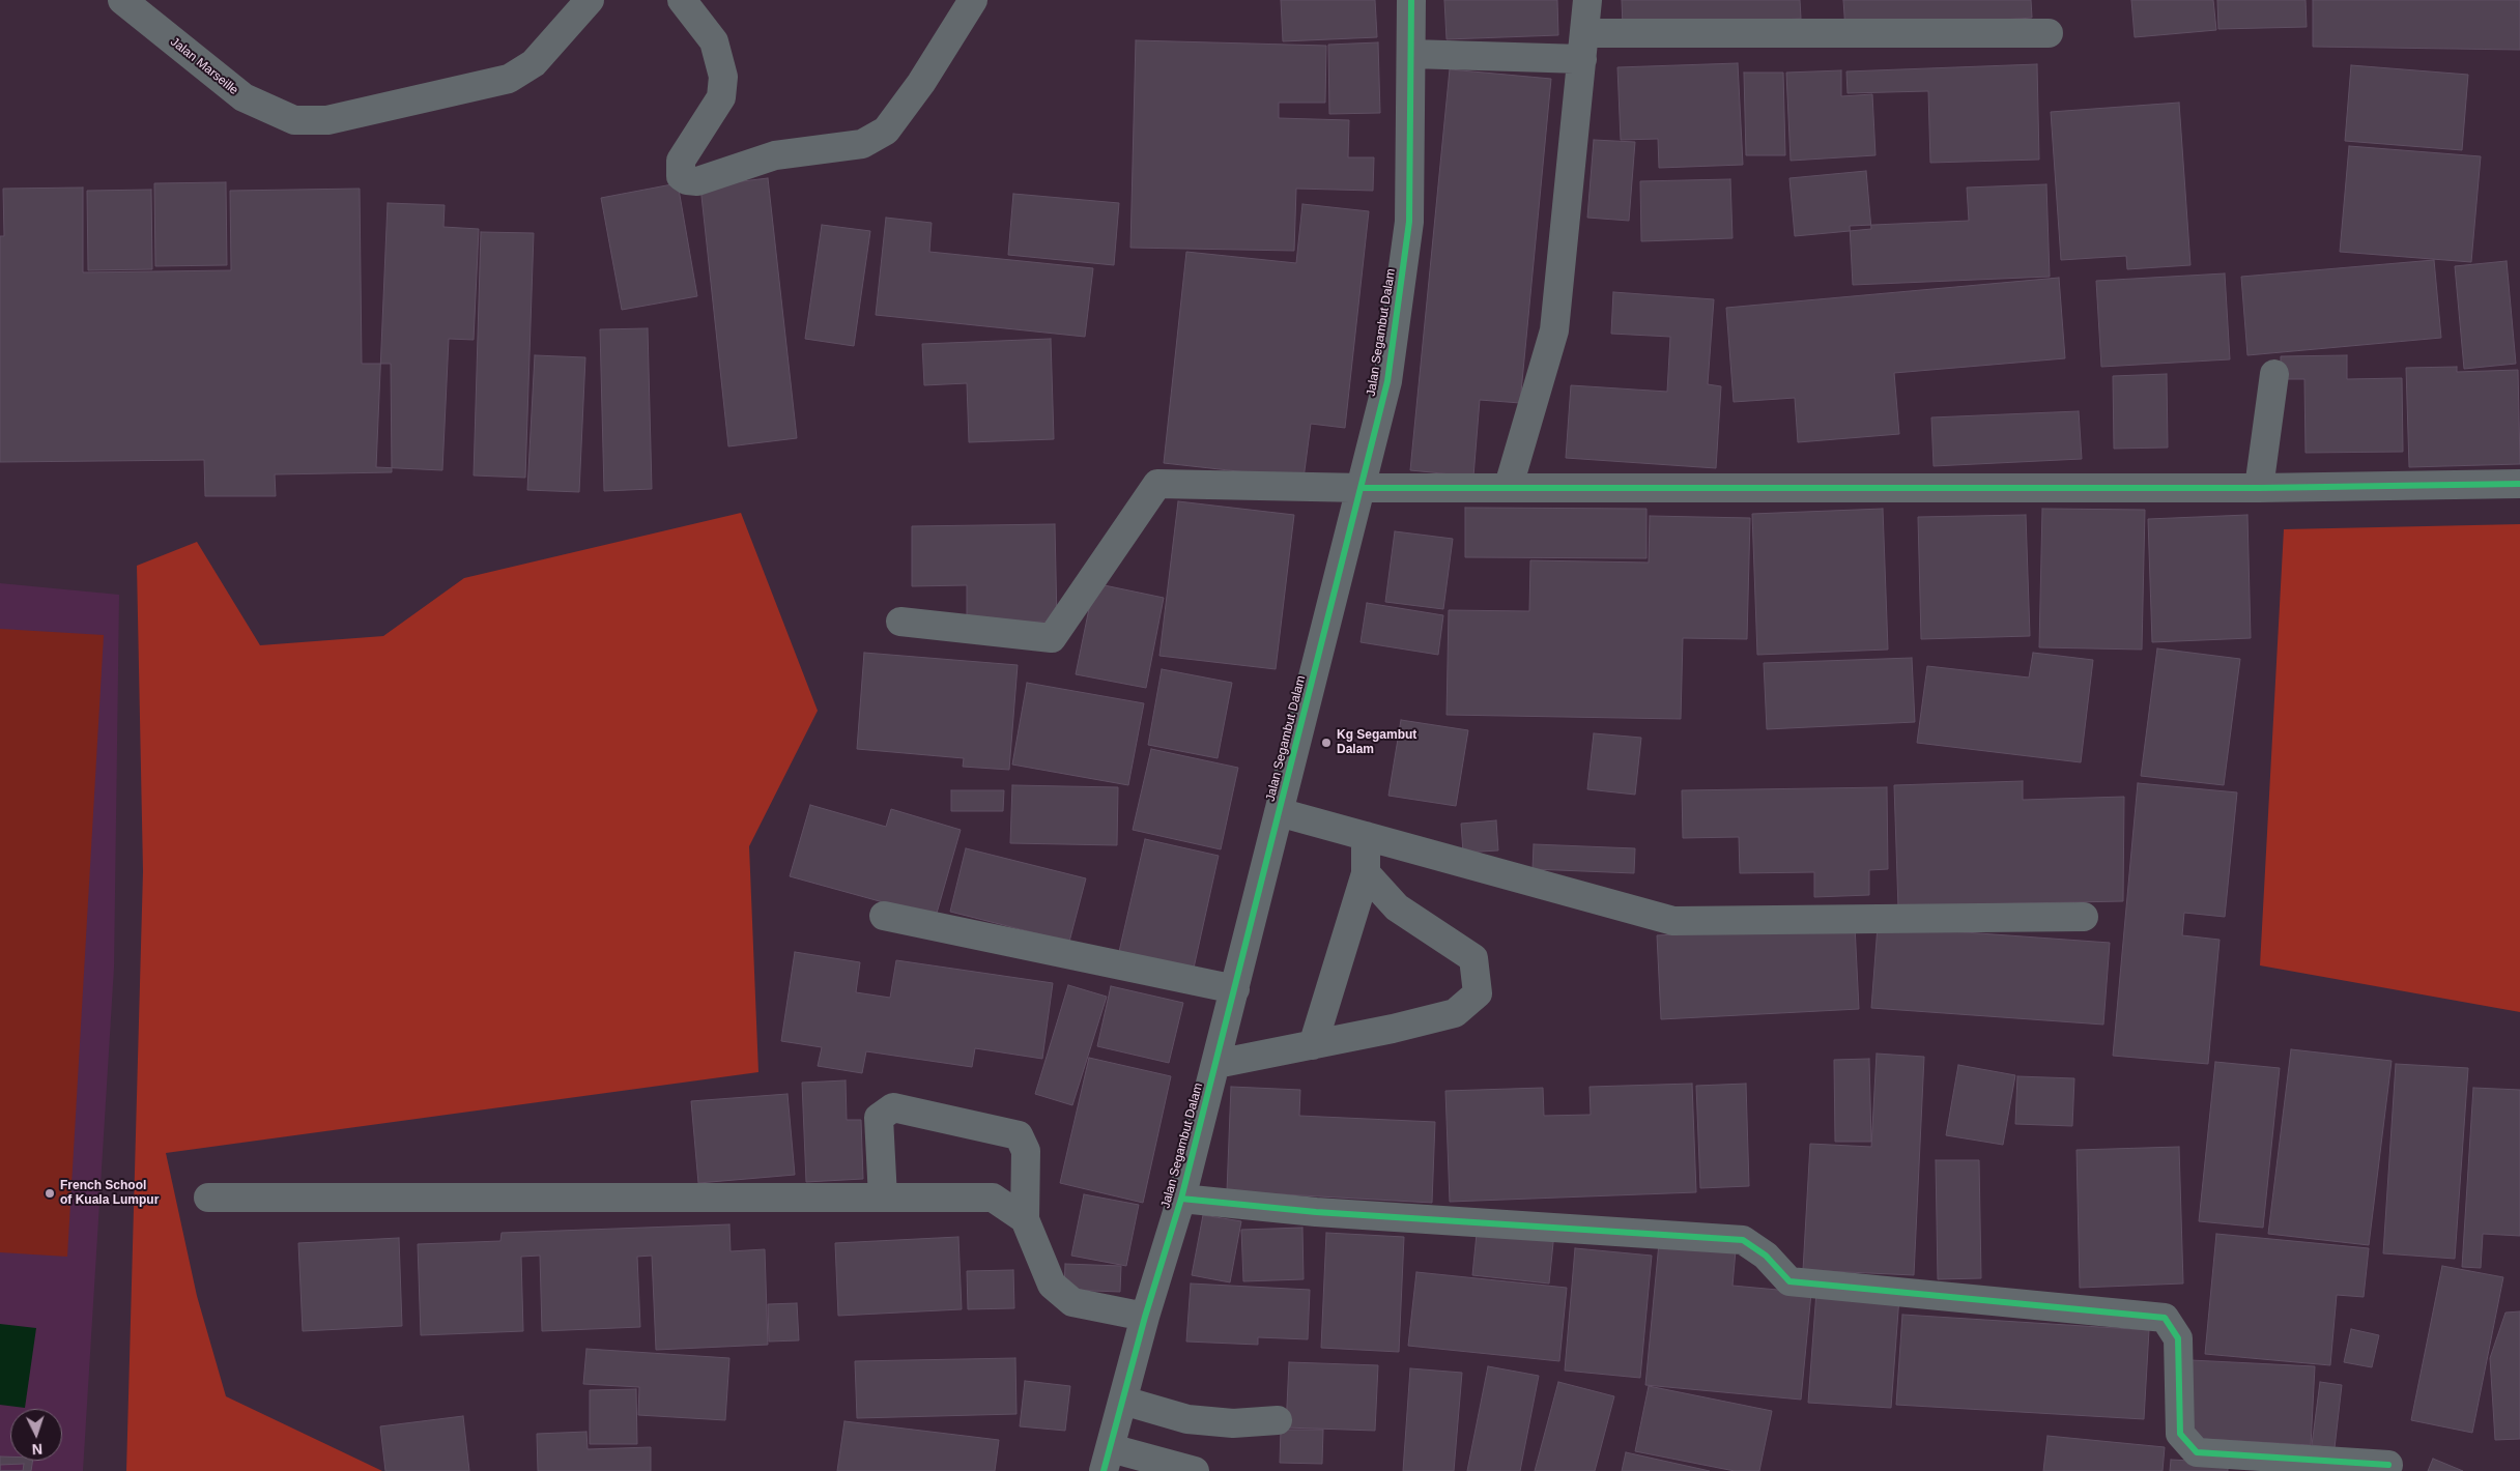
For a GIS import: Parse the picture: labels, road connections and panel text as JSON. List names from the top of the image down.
{
  "streets": {
    "street": ["Jalan Marseille", "Jalan Segambut Dalam"]
  },
  "places": ["Kg Segambut Dalam", "French School of Kuala Lumpur"],
  "north": "bottom"
}
